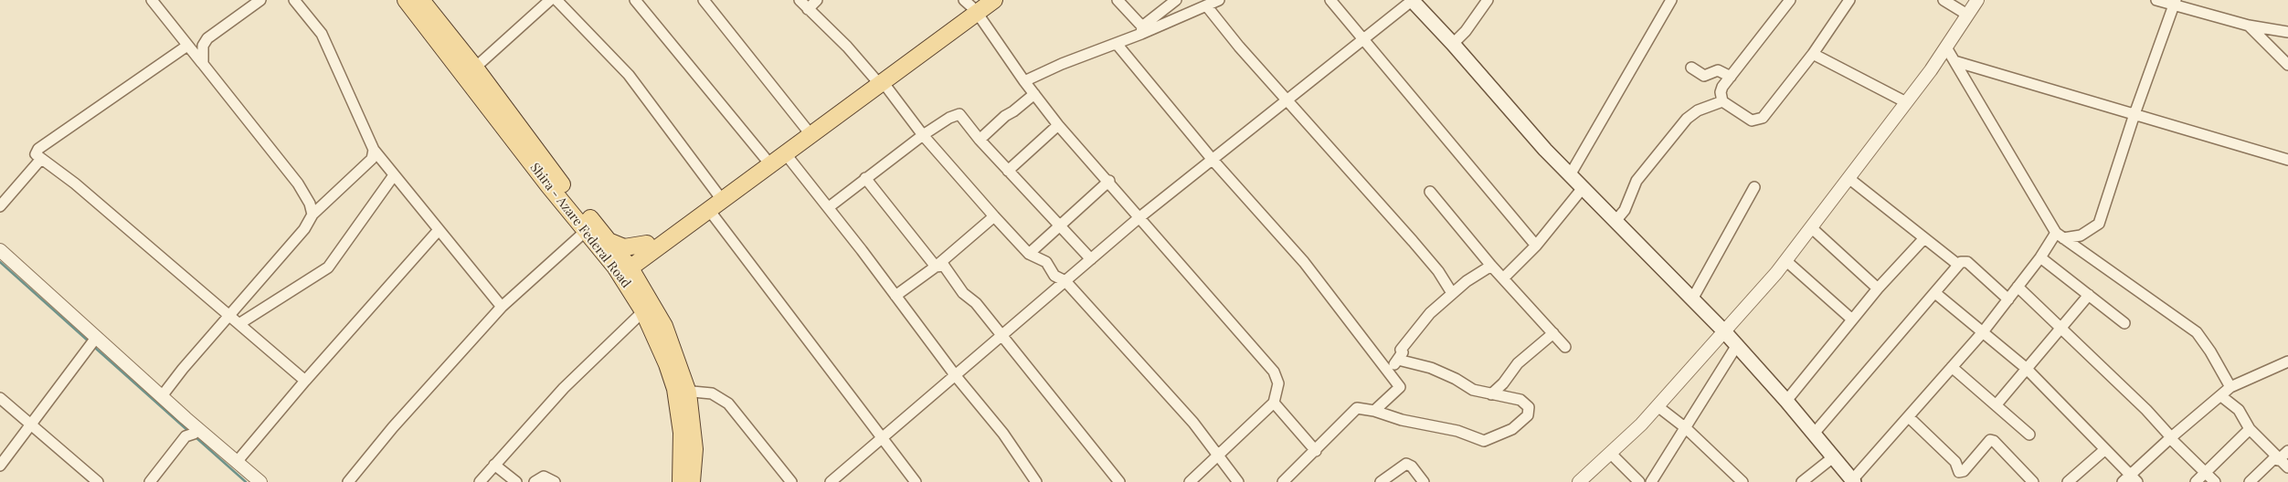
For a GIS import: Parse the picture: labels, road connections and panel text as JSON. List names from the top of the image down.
{
  "streets": {
    "main road": ["Shira - Azare Federal Road"]
  }
}
